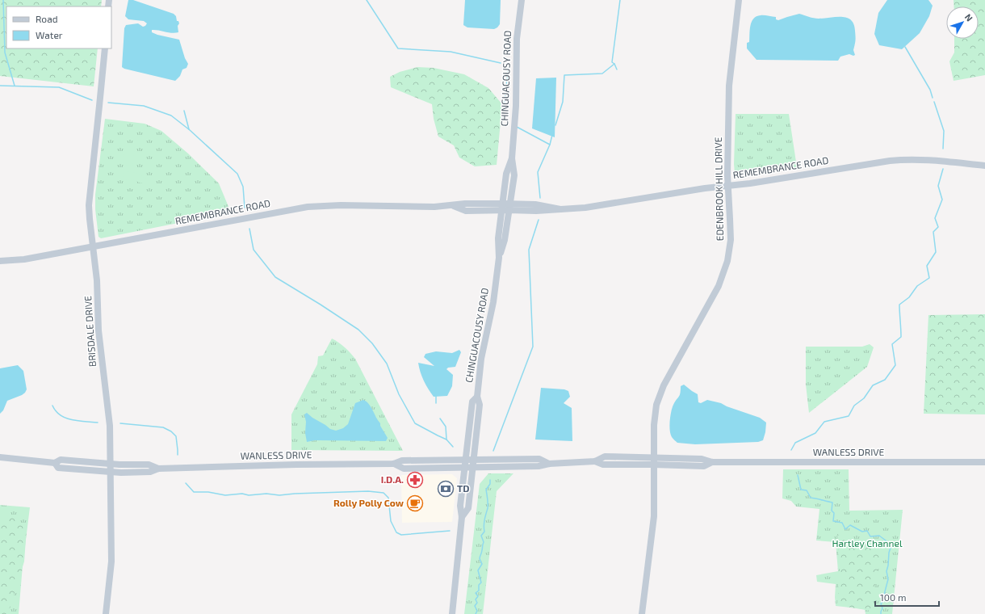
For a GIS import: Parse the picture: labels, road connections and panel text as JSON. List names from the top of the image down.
{
  "streets": {
    "main road": [
      "CHINGUACOUSY ROAD",
      "REMEMBRANCE ROAD",
      "EDENBROOK HILL DRIVE",
      "BRISDALE DRIVE",
      "WANLESS DRIVE"
    ]
  },
  "crossings": [
    ["CHINGUACOUSY ROAD", "REMEMBRANCE ROAD"],
    ["CHINGUACOUSY ROAD", "WANLESS DRIVE"],
    ["REMEMBRANCE ROAD", "EDENBROOK HILL DRIVE"],
    ["REMEMBRANCE ROAD", "BRISDALE DRIVE"],
    ["EDENBROOK HILL DRIVE", "WANLESS DRIVE"],
    ["BRISDALE DRIVE", "WANLESS DRIVE"]
  ],
  "parks": ["Hartley Channel"],
  "places": {
    "pharmacy": ["I.D.A."],
    "bank": ["TD"],
    "cafe": ["Rolly Polly Cow"]
  },
  "legend": ["Road", "Water"],
  "scale_bar": "100 m",
  "north": "top right"
}
